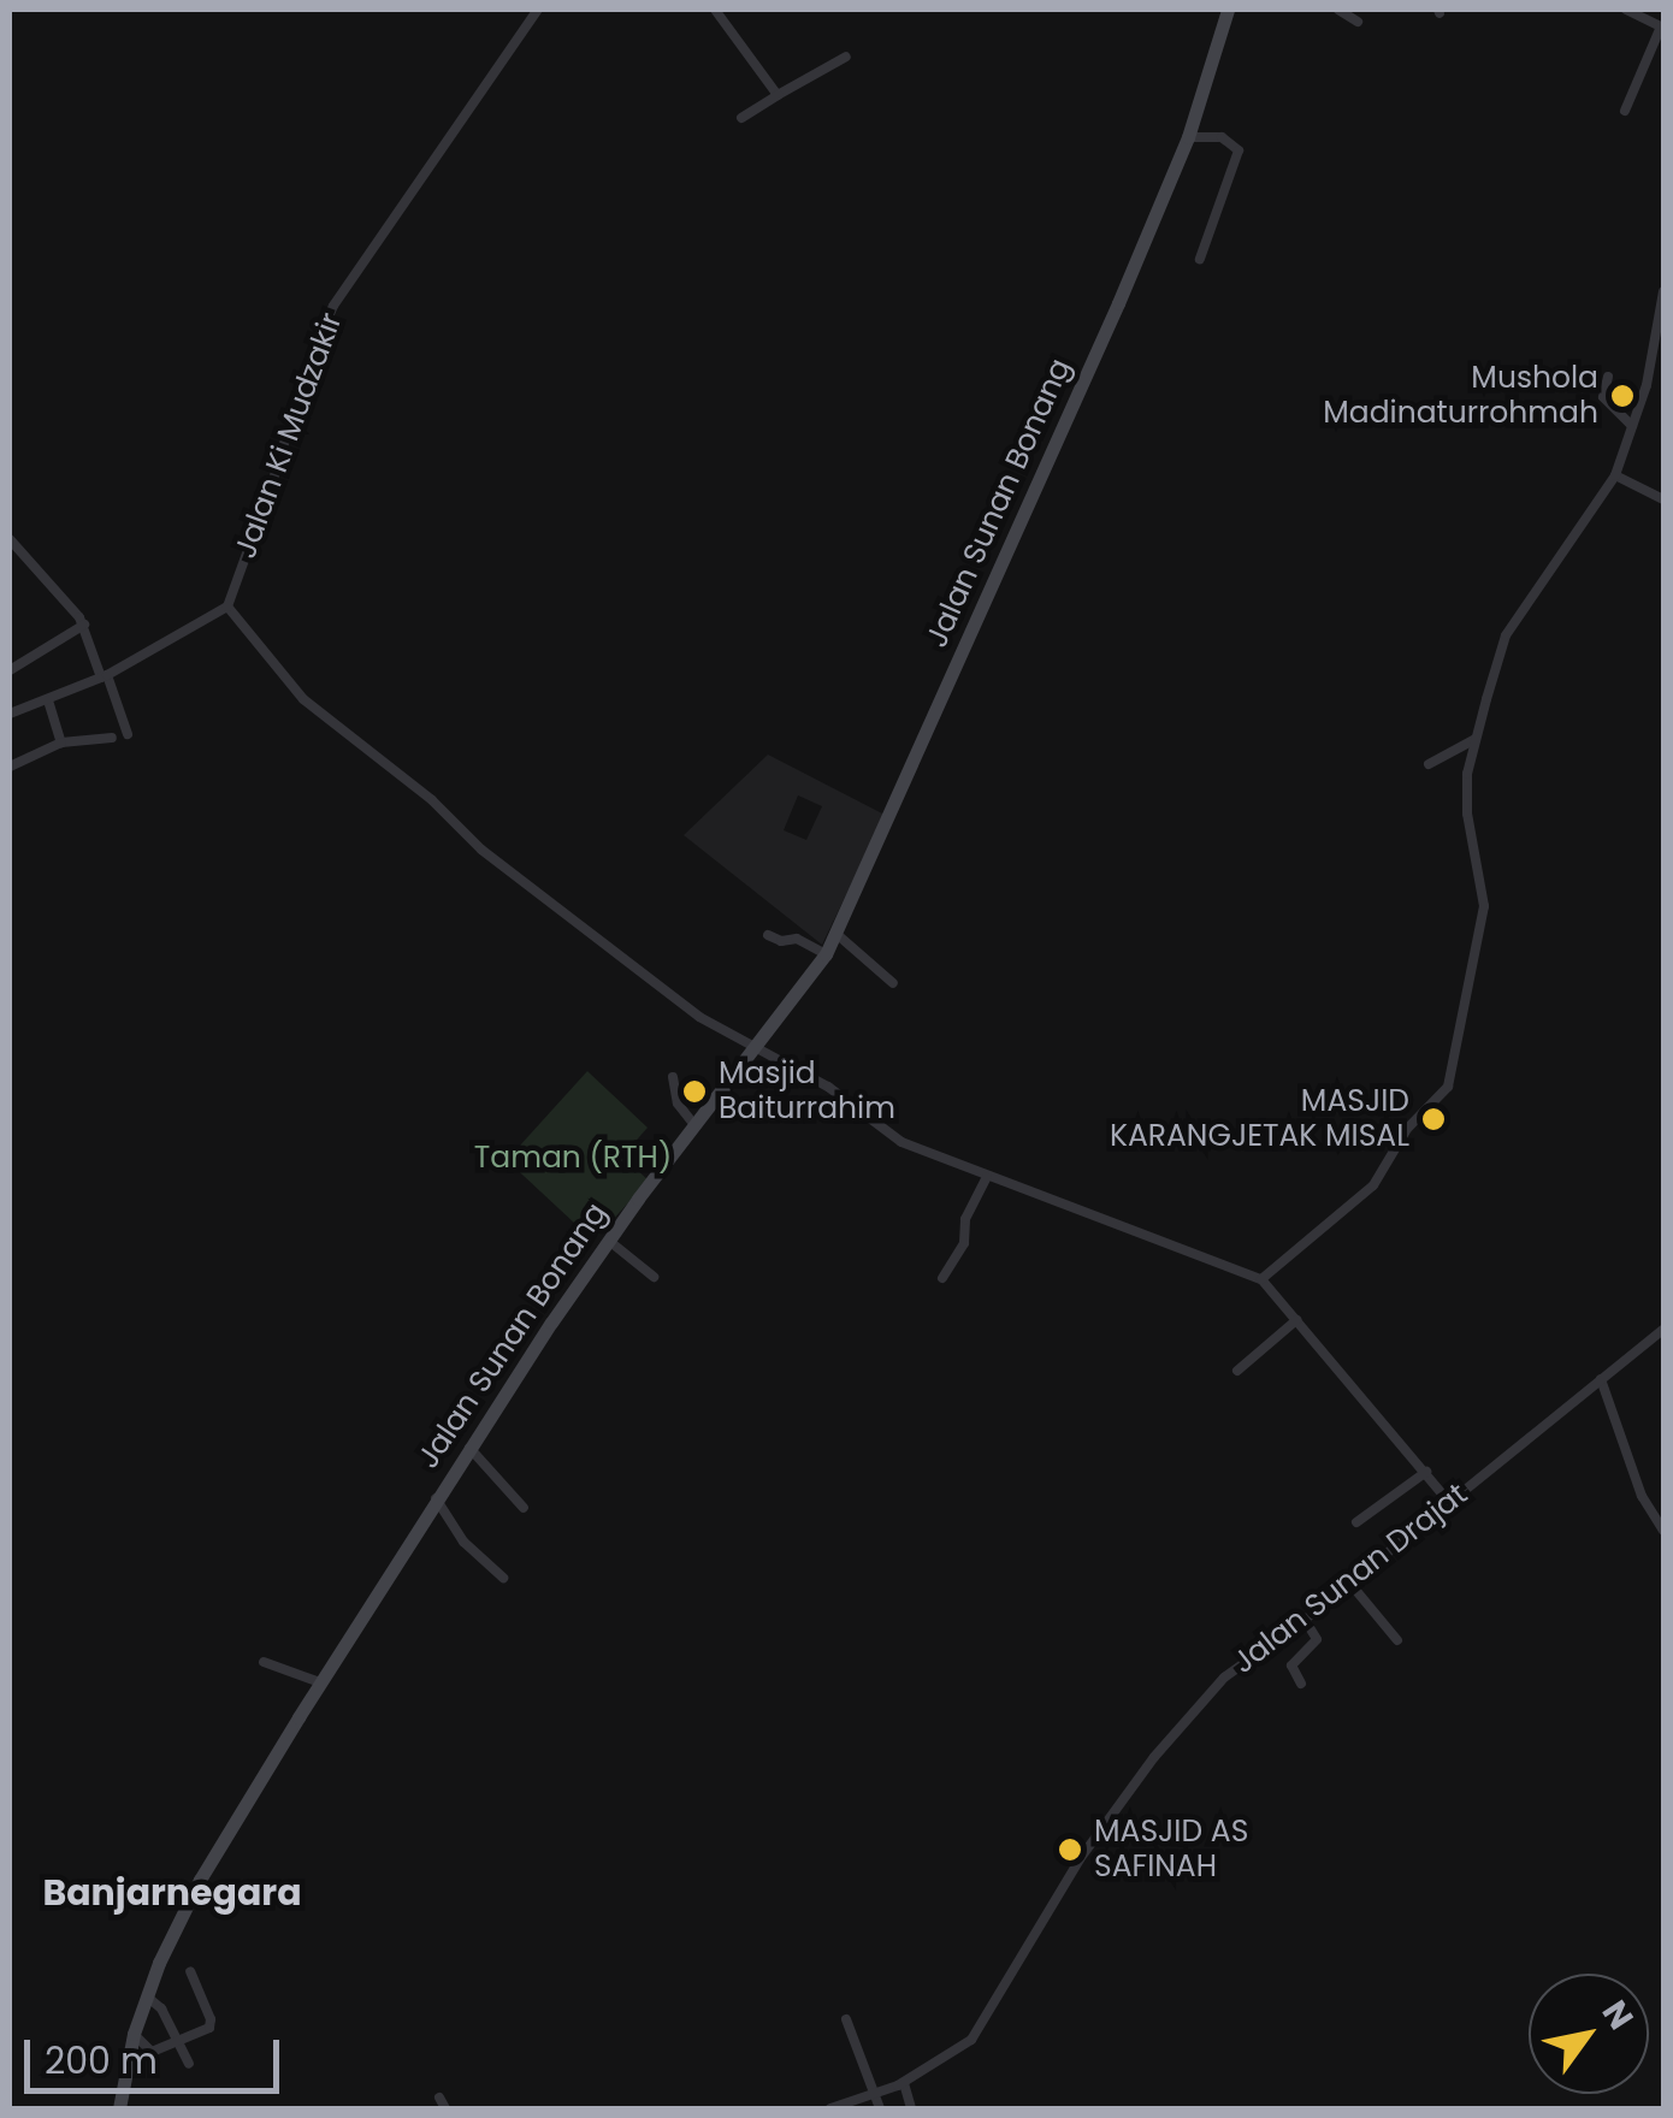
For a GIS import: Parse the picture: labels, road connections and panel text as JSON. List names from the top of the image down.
{
  "streets": {
    "street": ["Jalan Ki Mudzakir", "Jalan Sunan Bonang", "Jalan Sunan Drajat"]
  },
  "districts": ["Banjarnegara"],
  "parks": ["Taman (RTH)"],
  "places": [
    "Mushola Madinaturrohmah",
    "Masjid Baiturrahim",
    "MASJID KARANGJETAK MISAL",
    "MASJID AS SAFINAH"
  ],
  "scale_bar": "200 m",
  "north": "top right"
}
